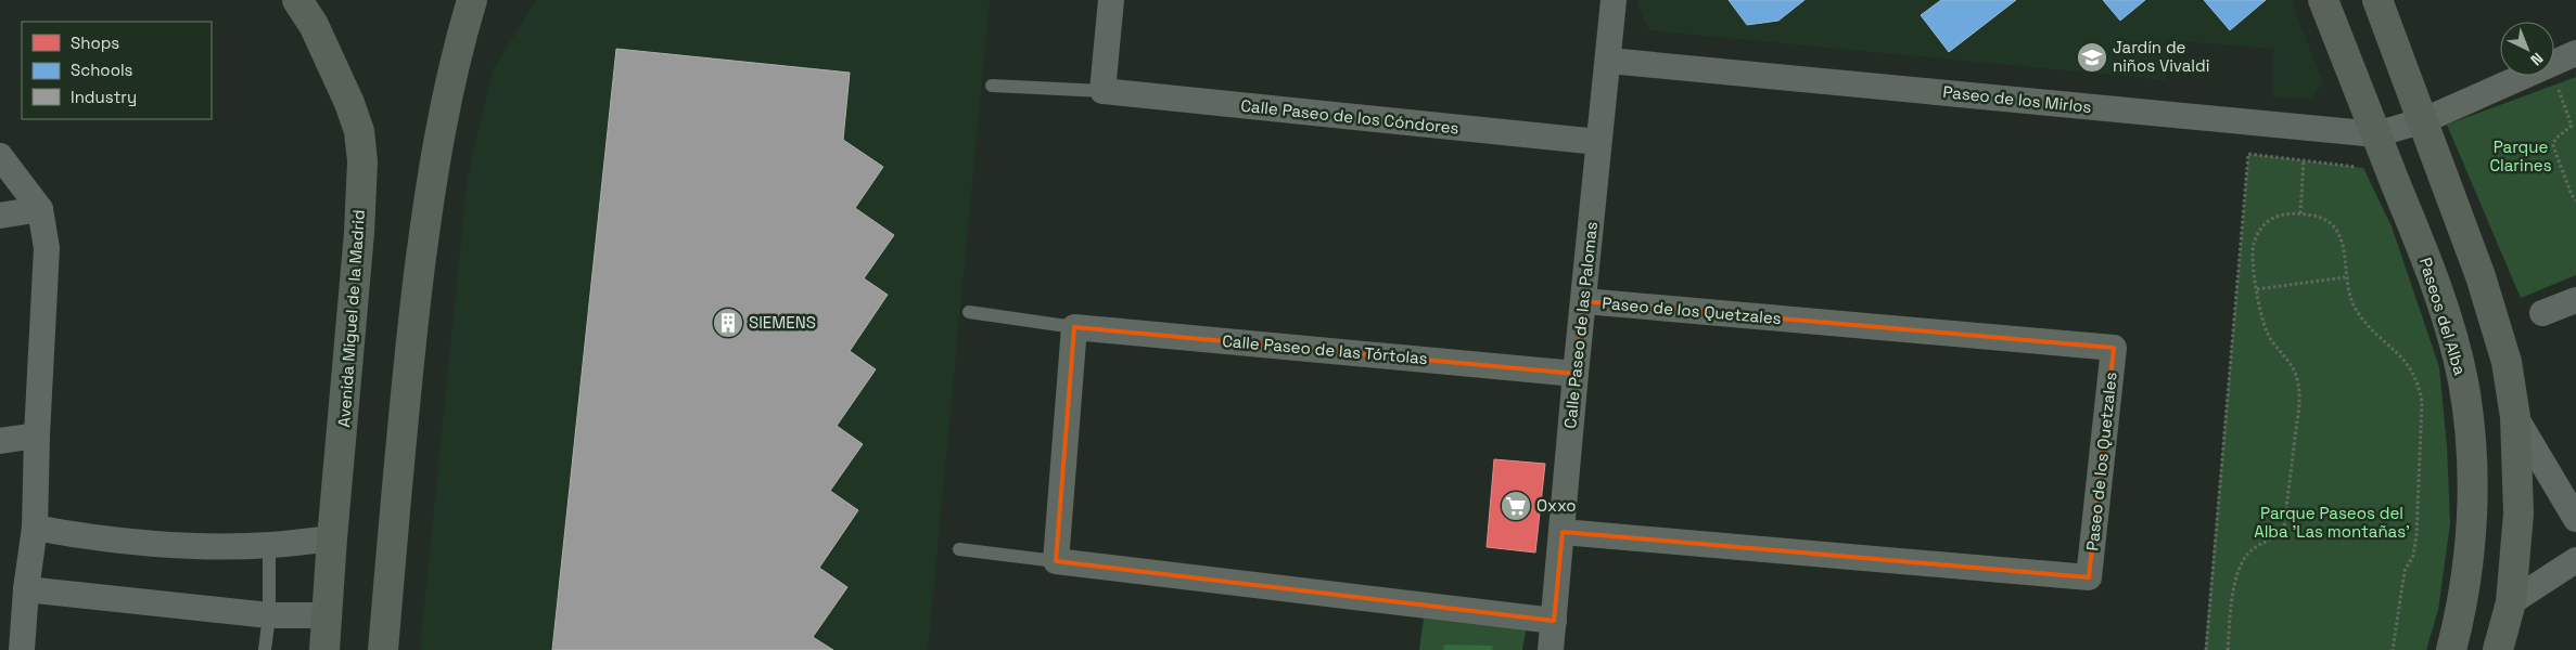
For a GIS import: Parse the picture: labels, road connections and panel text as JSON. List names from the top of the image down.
{
  "streets": {
    "street": [
      "Paseo de los Mirlos",
      "Calle Paseo de los Cóndores",
      "Paseo de los Quetzales",
      "Paseos del Alba",
      "Avenida Miguel de la Madrid",
      "Calle Paseo de las Palomas",
      "Calle Paseo de las Tórtolas"
    ]
  },
  "crossings": [
    ["Paseo de los Mirlos", "Paseos del Alba"],
    ["Paseo de los Mirlos", "Calle Paseo de las Palomas"],
    ["Calle Paseo de los Cóndores", "Calle Paseo de las Palomas"],
    ["Paseo de los Quetzales", "Calle Paseo de las Palomas"],
    ["Calle Paseo de las Palomas", "Calle Paseo de las Tórtolas"]
  ],
  "parks": ["Parque Clarines", "Parque Paseos del Alba 'Las montañas'"],
  "places": {
    "school or university": ["Jardín de niños Vivaldi"],
    "building": ["SIEMENS"],
    "supermarket": ["Oxxo"]
  },
  "legend": ["Shops", "Schools", "Industry"],
  "north": "bottom right"
}
